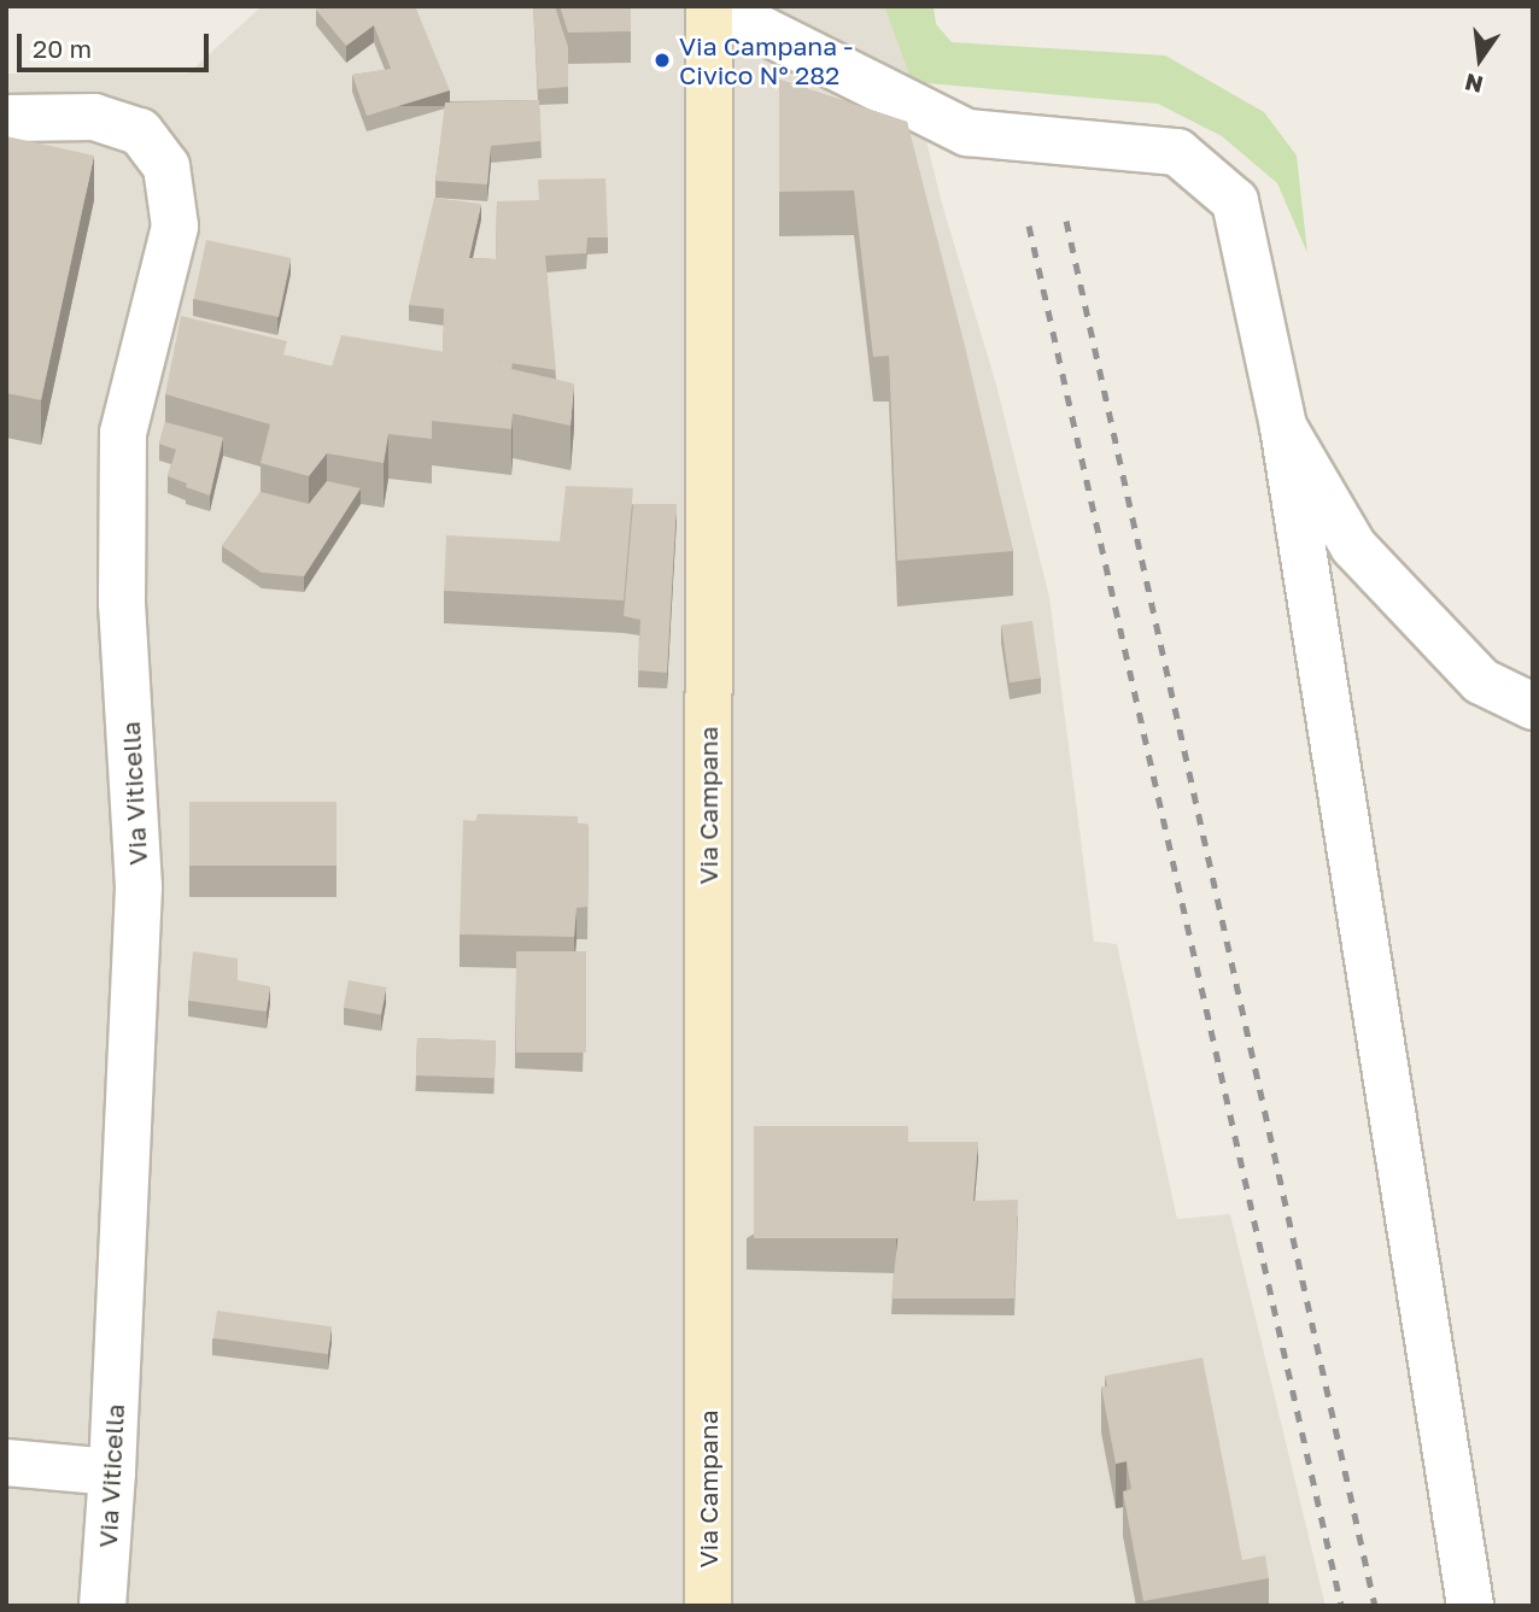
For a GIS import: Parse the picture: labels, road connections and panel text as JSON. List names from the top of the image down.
{
  "streets": {
    "main road": ["Via Campana"],
    "street": ["Via Viticella"]
  },
  "places": ["Via Campana - Civico N° 282"],
  "scale_bar": "20 m",
  "north": "bottom"
}
